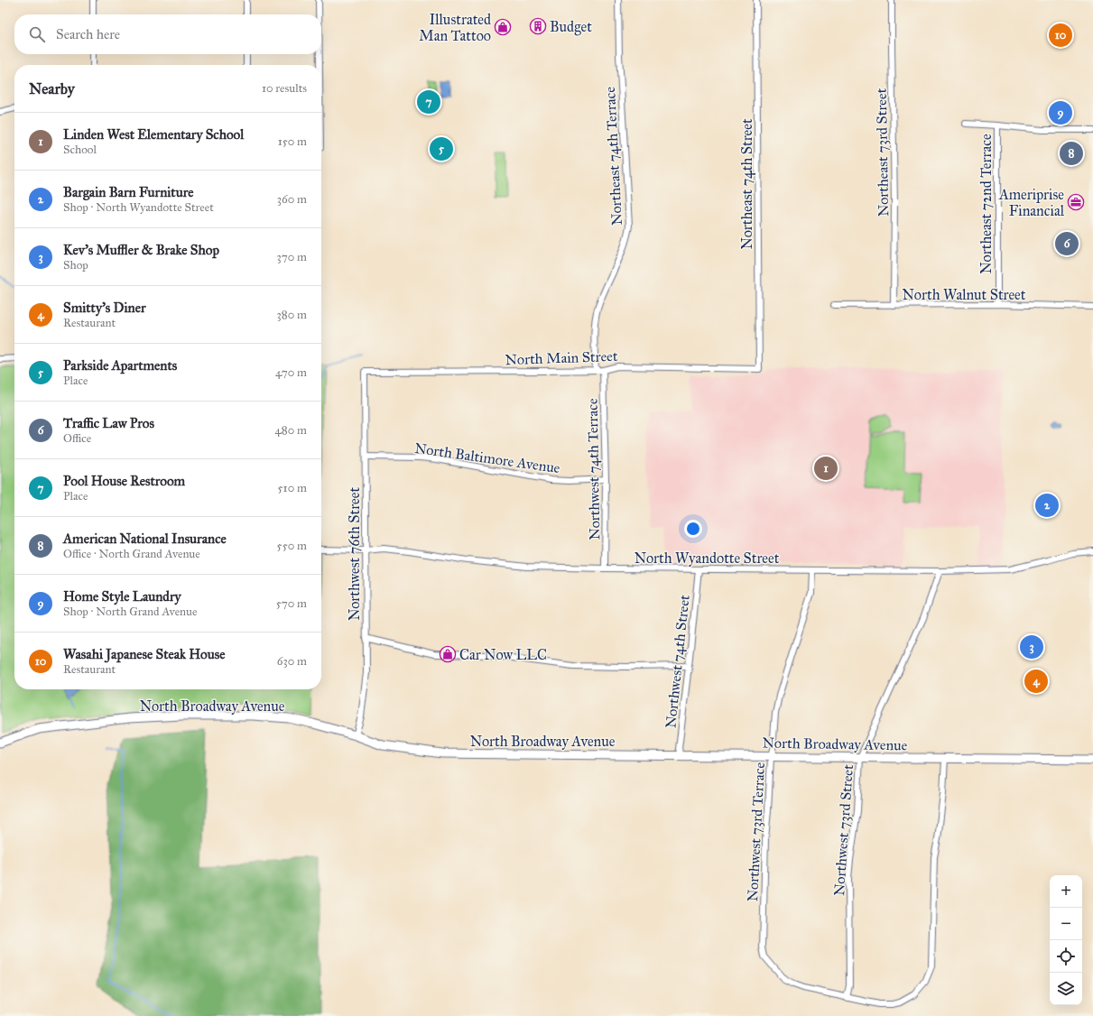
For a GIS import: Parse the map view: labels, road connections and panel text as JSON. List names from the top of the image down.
{
  "streets": {
    "street": [
      "Northeast 73rd Street",
      "Northeast 74th Terrace",
      "Northeast 74th Street",
      "Northeast 72nd Terrace",
      "North Walnut Street",
      "North Main Street",
      "North Baltimore Avenue",
      "Northwest 74th Terrace",
      "Northwest 76th Street",
      "North Wyandotte Street",
      "Northwest 74th Street",
      "North Broadway Avenue",
      "Northwest 73rd Street",
      "Northwest 73rd Terrace"
    ]
  },
  "crossings": [
    ["Northeast 73rd Street", "North Walnut Street"],
    ["Northeast 74th Terrace", "North Main Street"],
    ["Northeast 74th Street", "North Main Street"],
    ["Northeast 72nd Terrace", "North Walnut Street"],
    ["North Main Street", "Northwest 74th Terrace"],
    ["North Main Street", "Northwest 76th Street"],
    ["North Baltimore Avenue", "Northwest 74th Terrace"],
    ["North Baltimore Avenue", "Northwest 76th Street"],
    ["Northwest 74th Terrace", "North Wyandotte Street"],
    ["Northwest 76th Street", "North Wyandotte Street"],
    ["Northwest 76th Street", "North Broadway Avenue"],
    ["North Wyandotte Street", "Northwest 74th Street"],
    ["North Wyandotte Street", "Northwest 73rd Street"],
    ["North Wyandotte Street", "Northwest 73rd Terrace"],
    ["Northwest 74th Street", "North Broadway Avenue"],
    ["North Broadway Avenue", "Northwest 73rd Street"],
    ["North Broadway Avenue", "Northwest 73rd Terrace"],
    ["Northwest 73rd Street", "Northwest 73rd Terrace"]
  ],
  "places": {
    "building": ["Budget"],
    "shop": ["Illustrated Man Tattoo", "Car Now LLC"],
    "office": ["Ameriprise Financial"]
  },
  "page": {
    "search": "Search here",
    "pins": [
      "10",
      "7",
      "9",
      "5",
      "8",
      "6",
      "1",
      "2",
      "3",
      "4"
    ],
    "heading": ["Nearby", "10 results"],
    "list": [
      {
        "mark": "1",
        "name": "Linden West Elementary School",
        "note": "School",
        "value": "150 m"
      },
      {
        "mark": "2",
        "name": "Bargain Barn Furniture",
        "note": "Shop · North Wyandotte Street",
        "value": "360 m"
      },
      {
        "mark": "3",
        "name": "Kev's Muffler & Brake Shop",
        "note": "Shop",
        "value": "370 m"
      },
      {
        "mark": "4",
        "name": "Smitty's Diner",
        "note": "Restaurant",
        "value": "380 m"
      },
      {
        "mark": "5",
        "name": "Parkside Apartments",
        "note": "Place",
        "value": "470 m"
      },
      {
        "mark": "6",
        "name": "Traffic Law Pros",
        "note": "Office",
        "value": "480 m"
      },
      {
        "mark": "7",
        "name": "Pool House Restroom",
        "note": "Place",
        "value": "510 m"
      },
      {
        "mark": "8",
        "name": "American National Insurance",
        "note": "Office · North Grand Avenue",
        "value": "550 m"
      },
      {
        "mark": "9",
        "name": "Home Style Laundry",
        "note": "Shop · North Grand Avenue",
        "value": "570 m"
      },
      {
        "mark": "10",
        "name": "Wasahi Japanese Steak House",
        "note": "Restaurant",
        "value": "630 m"
      }
    ],
    "map_buttons": ["+", "−"]
  }
}
